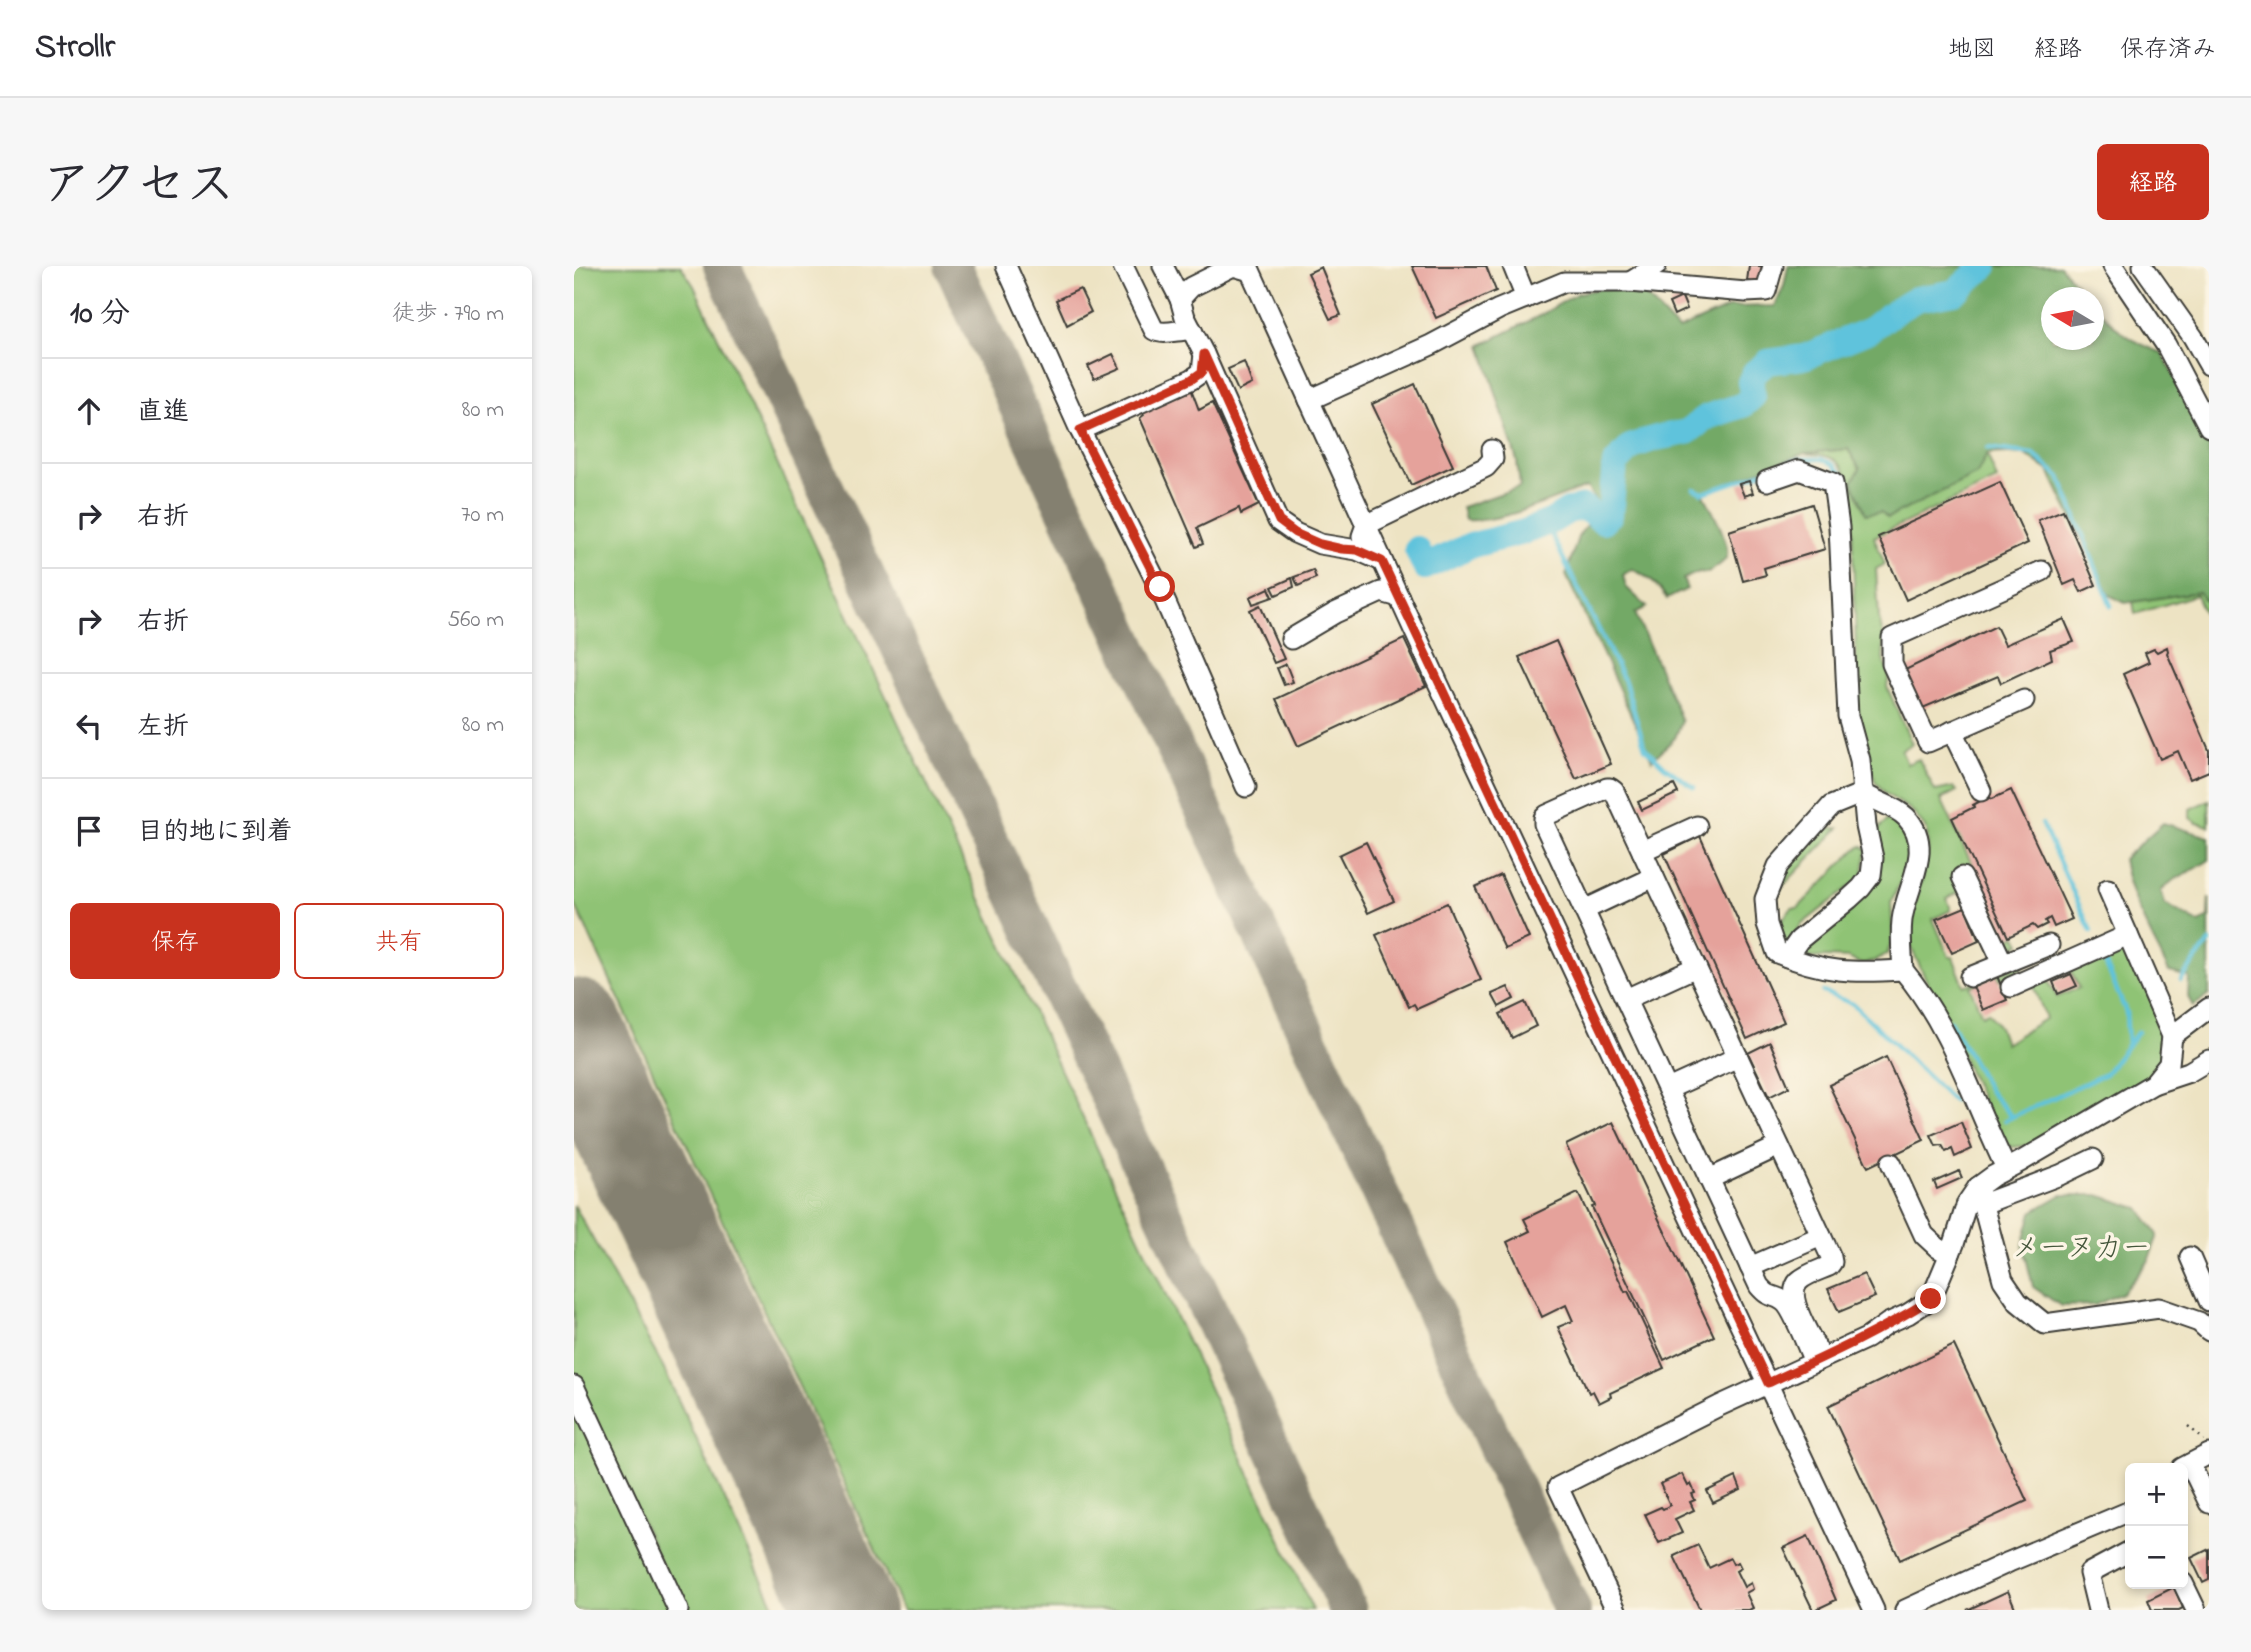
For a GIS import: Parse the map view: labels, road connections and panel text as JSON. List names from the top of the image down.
{
  "parks": ["メーヌカー"],
  "north": "left",
  "page": {
    "header": "Strollr",
    "nav": ["地図", "経路", "保存済み"],
    "title": "アクセス",
    "buttons": [
      "経路",
      ["保存", "共有"]
    ],
    "heading": ["10 分", "徒歩 · 790 m"],
    "list": [
      ["直進", "80 m"],
      ["右折", "70 m"],
      ["右折", "560 m"],
      ["左折", "80 m"],
      "目的地に到着"
    ],
    "map_buttons": ["+", "−"]
  }
}
